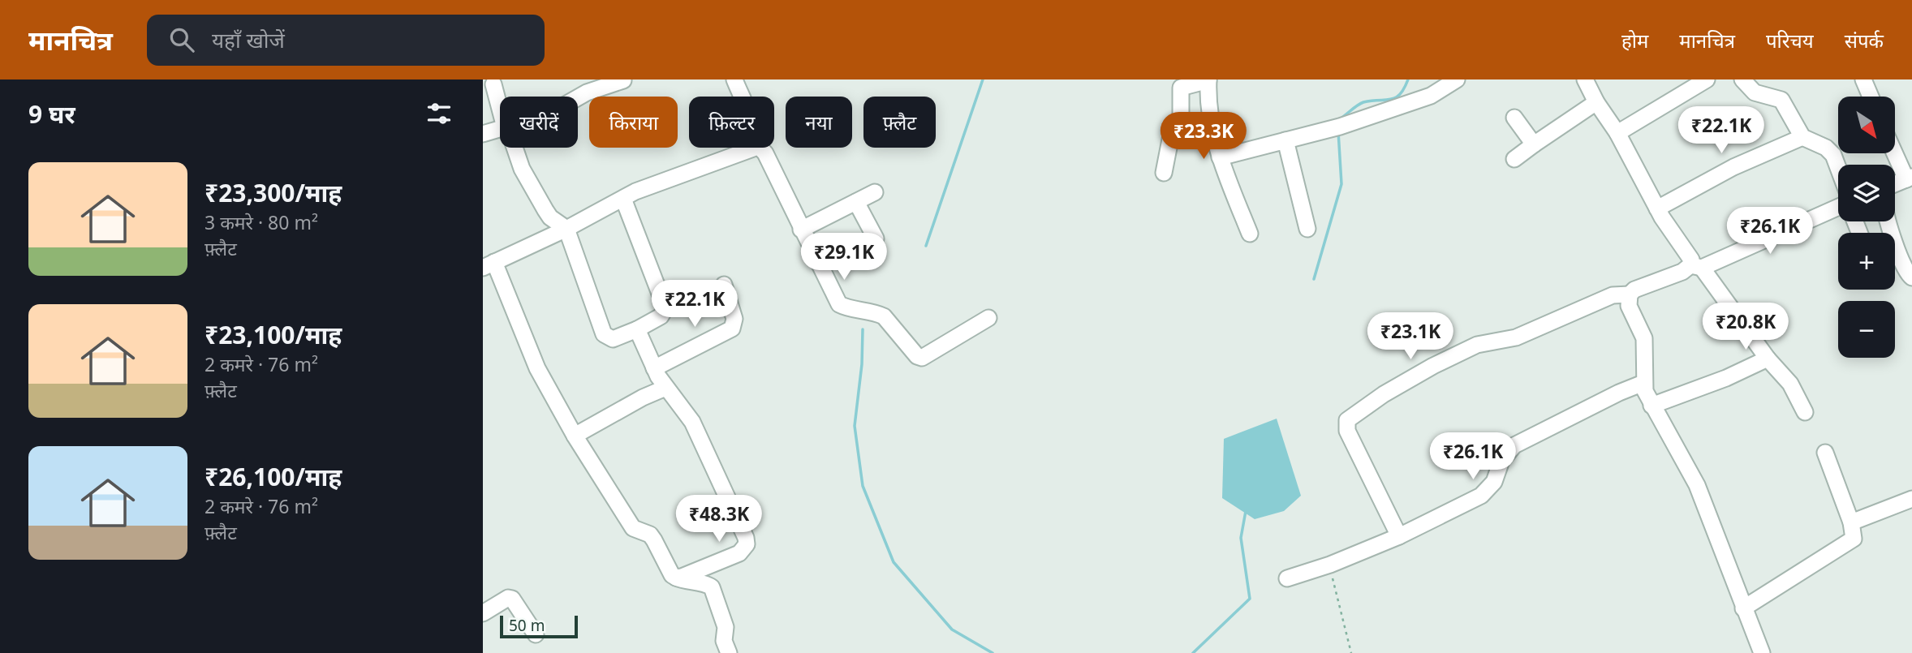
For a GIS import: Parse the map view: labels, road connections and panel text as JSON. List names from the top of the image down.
{
  "scale_bar": "50 m",
  "north": "bottom right",
  "page": {
    "header": "मानचित्र",
    "search": "यहाँ खोजें",
    "nav": [
      "होम",
      "मानचित्र",
      "परिचय",
      "संपर्क"
    ],
    "heading": "9 घर",
    "map_buttons": ["+", "−"],
    "chip": [
      "खरीदें",
      "किराया",
      "फ़िल्टर",
      "नया",
      "फ़्लैट"
    ],
    "price": [
      "₹22.1K",
      "₹23.3K",
      "₹26.1K",
      "₹29.1K",
      "₹22.1K",
      "₹20.8K",
      "₹23.1K",
      "₹26.1K",
      "₹48.3K"
    ],
    "list": [
      {
        "name": "₹23,300/माह",
        "note": "3 कमरे · 80 m² · फ़्लैट"
      },
      {
        "name": "₹23,100/माह",
        "note": "2 कमरे · 76 m² · फ़्लैट"
      },
      {
        "name": "₹26,100/माह",
        "note": "2 कमरे · 76 m² · फ़्लैट"
      }
    ],
    "scale": "50 m"
  }
}
